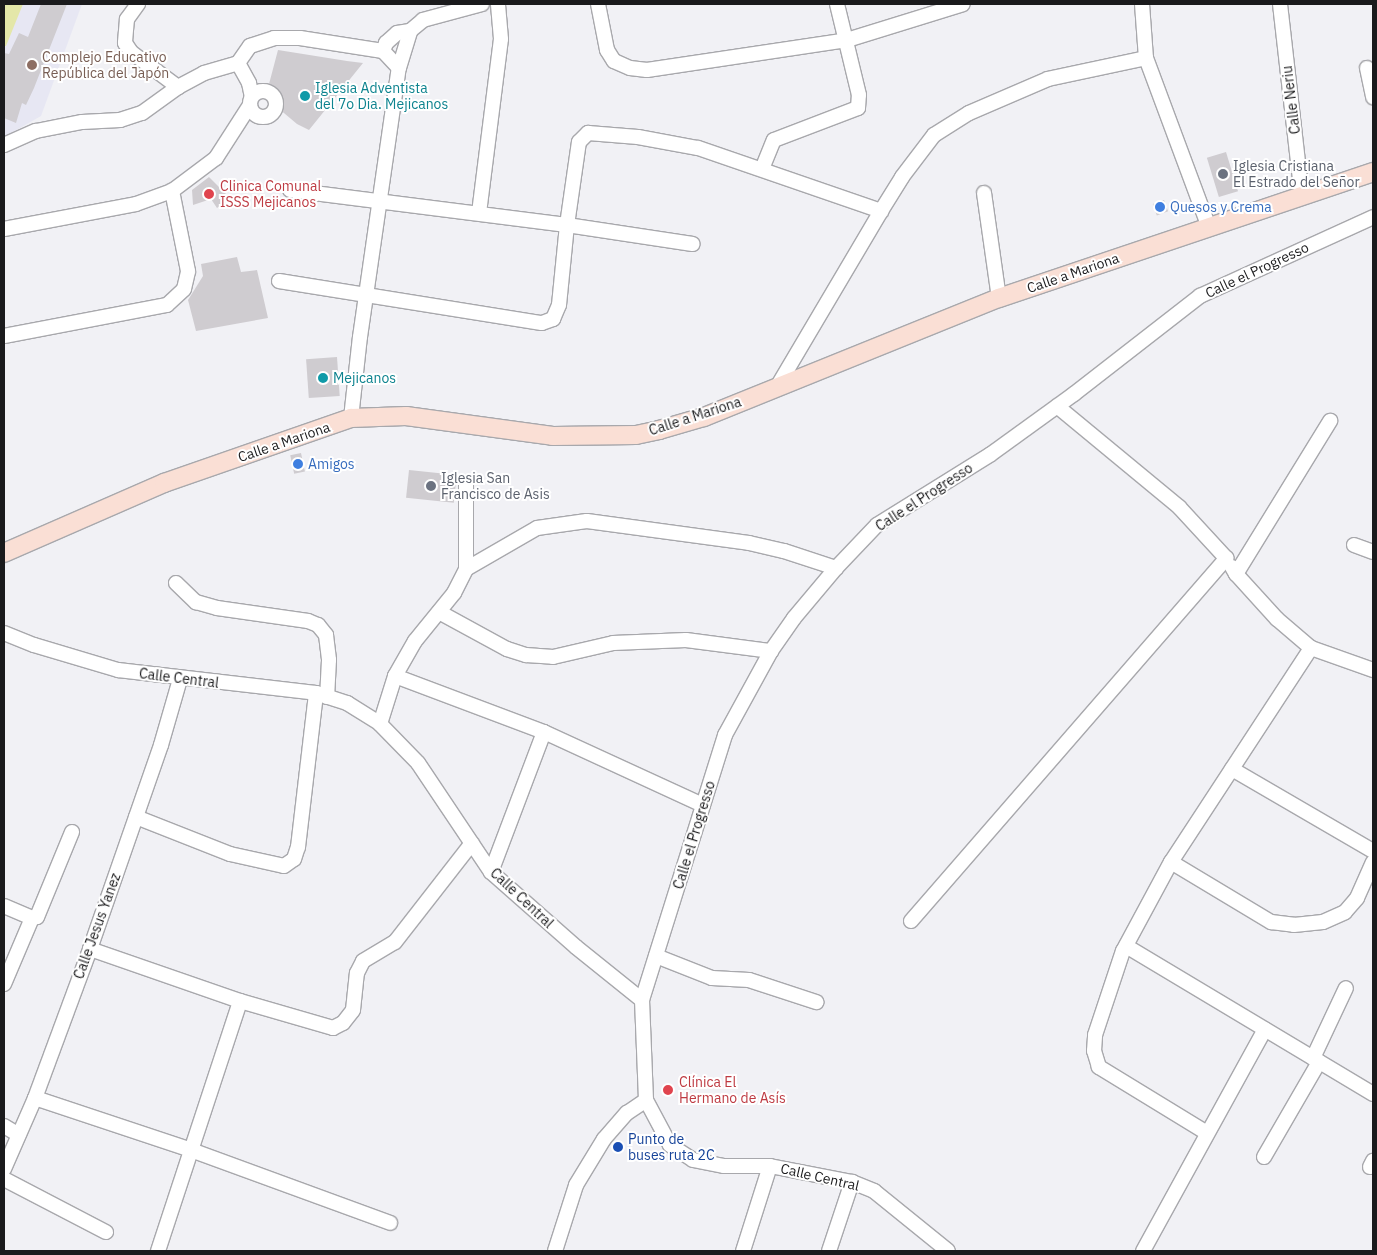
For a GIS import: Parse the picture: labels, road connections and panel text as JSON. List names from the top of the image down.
{
  "streets": {
    "main road": ["Calle a Mariona"],
    "street": [
      "Calle Neriu",
      "Calle el Progresso",
      "Calle Central",
      "Calle Jesus Yanez"
    ]
  },
  "crossings": [
    ["Calle Neriu", "Calle a Mariona"],
    ["Calle el Progresso", "Calle Central"],
    ["Calle Central", "Calle Jesus Yanez"]
  ],
  "places": [
    "Complejo Educativo República del Japón",
    "Iglesia Adventista del 7o Dia. Mejicanos",
    "Iglesia Cristiana El Estrado del Señor",
    "Clinica Comunal ISSS Mejicanos",
    "Quesos y Crema",
    "Mejicanos",
    "Amigos",
    "Iglesia San Francisco de Asis",
    "Clínica El Hermano de Asís",
    "Punto de buses ruta 2C"
  ]
}
